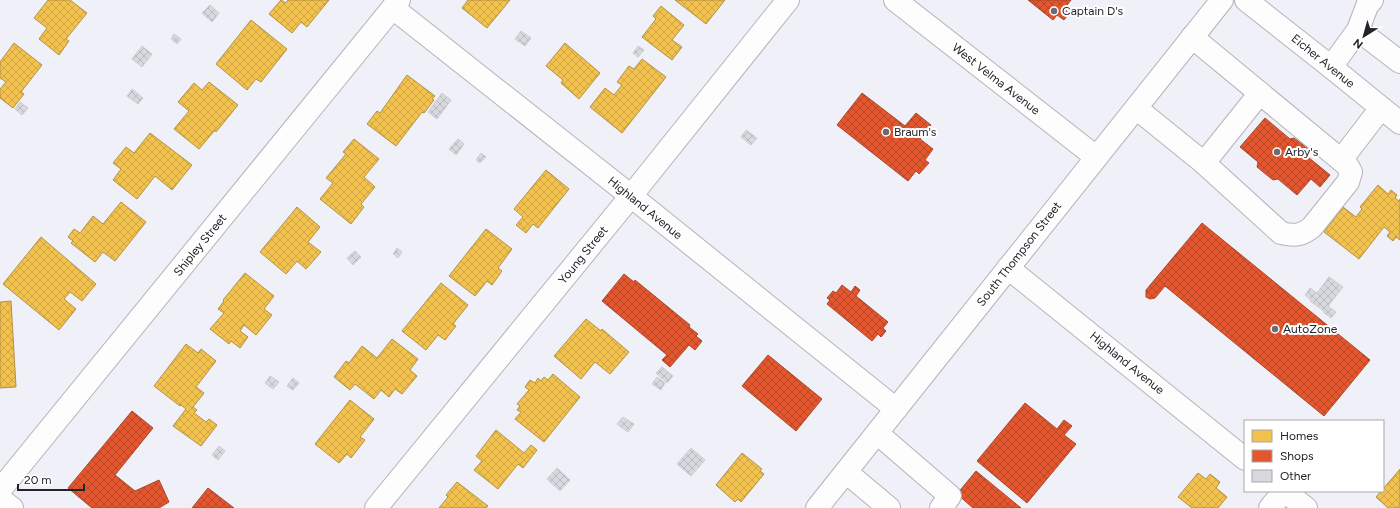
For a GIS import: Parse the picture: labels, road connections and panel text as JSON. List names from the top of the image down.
{
  "streets": {
    "street": [
      "Eicher Avenue",
      "West Velma Avenue",
      "Highland Avenue",
      "Shipley Street",
      "South Thompson Street",
      "Young Street"
    ]
  },
  "crossings": [
    ["West Velma Avenue", "South Thompson Street"],
    ["Highland Avenue", "Shipley Street"],
    ["Highland Avenue", "South Thompson Street"],
    ["Highland Avenue", "Young Street"]
  ],
  "places": [
    "Captain D's",
    "Braum's",
    "Arby's",
    "AutoZone"
  ],
  "legend": ["Homes", "Shops", "Other"],
  "scale_bar": "20 m",
  "north": "bottom left"
}
